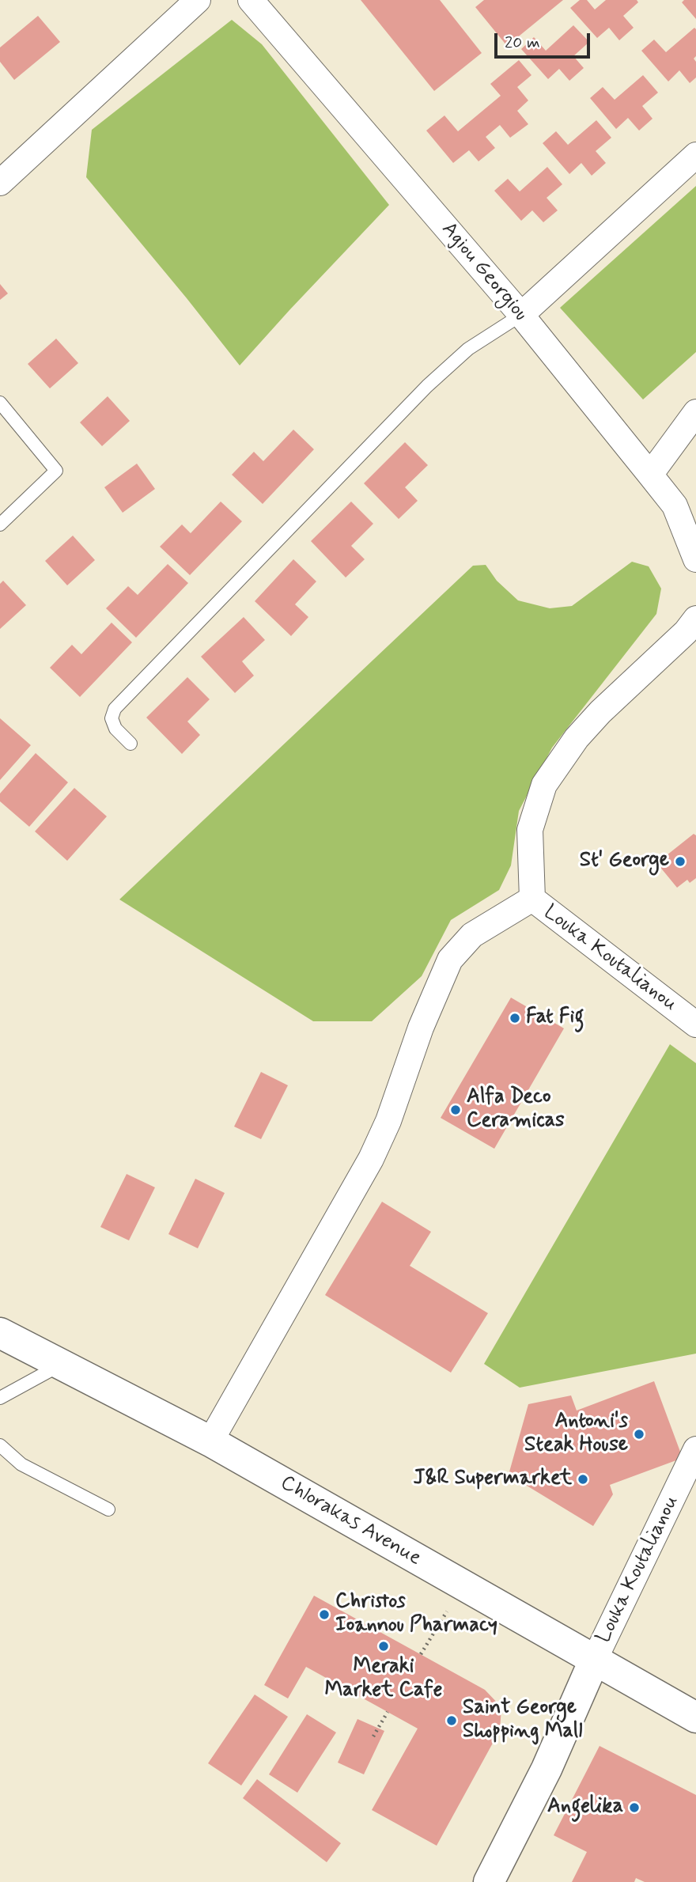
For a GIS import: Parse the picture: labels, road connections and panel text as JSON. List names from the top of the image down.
{
  "streets": {
    "main road": ["Chlorakas Avenue"],
    "street": ["Agiou Georgiou", "Louka Koutalianou"]
  },
  "crossings": [
    ["Louka Koutalianou", "Chlorakas Avenue"]
  ],
  "places": [
    "St' George",
    "Fat Fig",
    "Alfa Deco Ceramicas",
    "Antoni's Steak House",
    "J&R Supermarket",
    "Christos Ioannou Pharmacy",
    "Meraki Market Cafe",
    "Saint George Shopping Mall",
    "Angelika"
  ],
  "scale_bar": "20 m"
}
